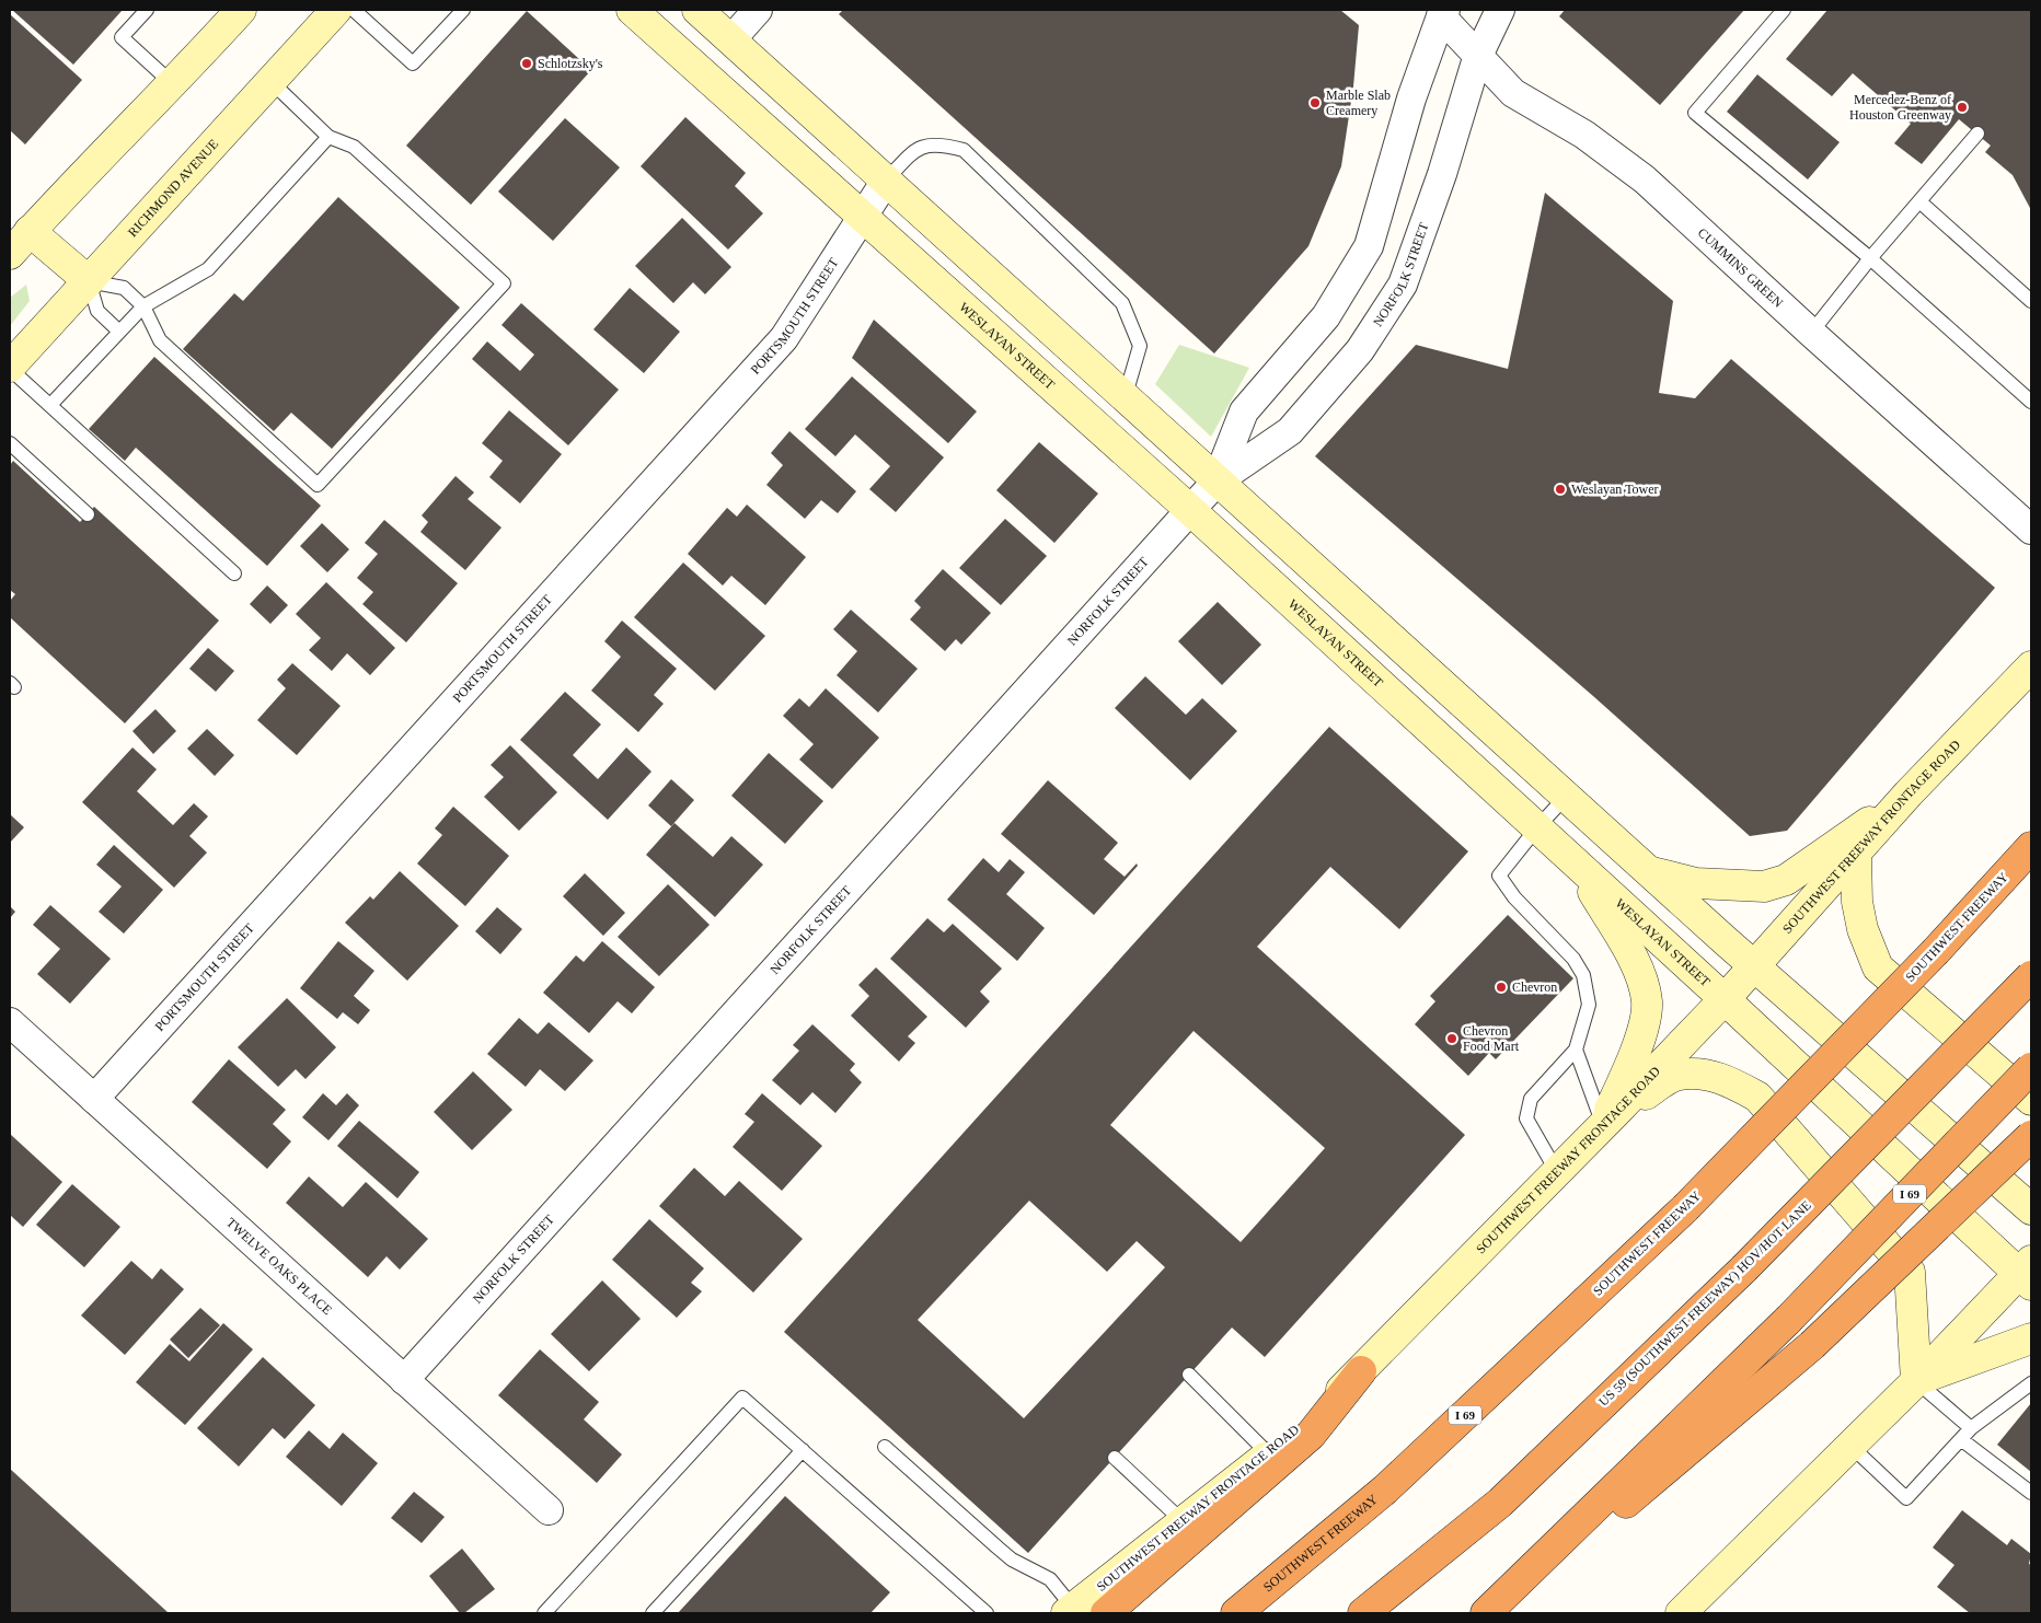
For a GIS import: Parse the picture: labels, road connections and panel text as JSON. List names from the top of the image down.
{
  "streets": {
    "highway": ["SOUTHWEST FREEWAY", "I 69", "US 59 (SOUTHWEST FREEWAY) HOV/HOT LANE"],
    "main road": ["RICHMOND AVENUE", "WESLAYAN STREET", "SOUTHWEST FREEWAY FRONTAGE ROAD"],
    "street": [
      "CUMMINS GREEN",
      "NORFOLK STREET",
      "PORTSMOUTH STREET",
      "TWELVE OAKS PLACE"
    ]
  },
  "crossings": [
    ["CUMMINS GREEN", "NORFOLK STREET"],
    ["NORFOLK STREET", "WESLAYAN STREET"],
    ["NORFOLK STREET", "TWELVE OAKS PLACE"],
    ["PORTSMOUTH STREET", "WESLAYAN STREET"],
    ["PORTSMOUTH STREET", "TWELVE OAKS PLACE"],
    ["WESLAYAN STREET", "SOUTHWEST FREEWAY FRONTAGE ROAD"]
  ],
  "places": [
    "Schlotzsky's",
    "Marble Slab Creamery",
    "Mercedez-Benz of Houston Greenway",
    "Weslayan Tower",
    "Chevron",
    "Chevron Food Mart"
  ]
}
